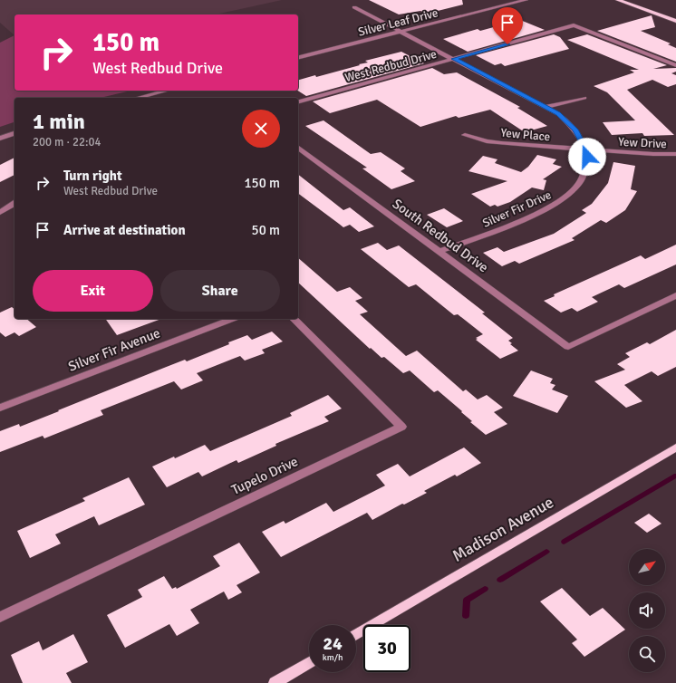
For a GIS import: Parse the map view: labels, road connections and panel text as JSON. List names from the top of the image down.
{
  "streets": {
    "main road": ["Madison Avenue"],
    "street": [
      "Silver Leaf Drive",
      "West Redbud Drive",
      "Yew Place",
      "Yew Drive",
      "Silver Fir Drive",
      "South Redbud Drive",
      "Silver Fir Avenue",
      "Tupelo Drive"
    ]
  },
  "crossings": [
    ["Silver Leaf Drive", "Silver Fir Drive"],
    ["West Redbud Drive", "Silver Fir Drive"],
    ["Yew Place", "Yew Drive"],
    ["Yew Place", "Silver Fir Drive"],
    ["Yew Drive", "Silver Fir Drive"],
    ["Silver Fir Drive", "South Redbud Drive"]
  ],
  "north": "top right",
  "page": {
    "turn": ["150 m", "West Redbud Drive"],
    "heading": ["1 min", "200 m · 22:04"],
    "list": [
      {
        "name": "Turn right",
        "note": "West Redbud Drive",
        "value": "150 m"
      },
      {
        "name": "Arrive at destination",
        "value": "50 m"
      }
    ],
    "buttons": ["Exit", "Share"],
    "speed": "24 km/h",
    "limit": "30"
  }
}
